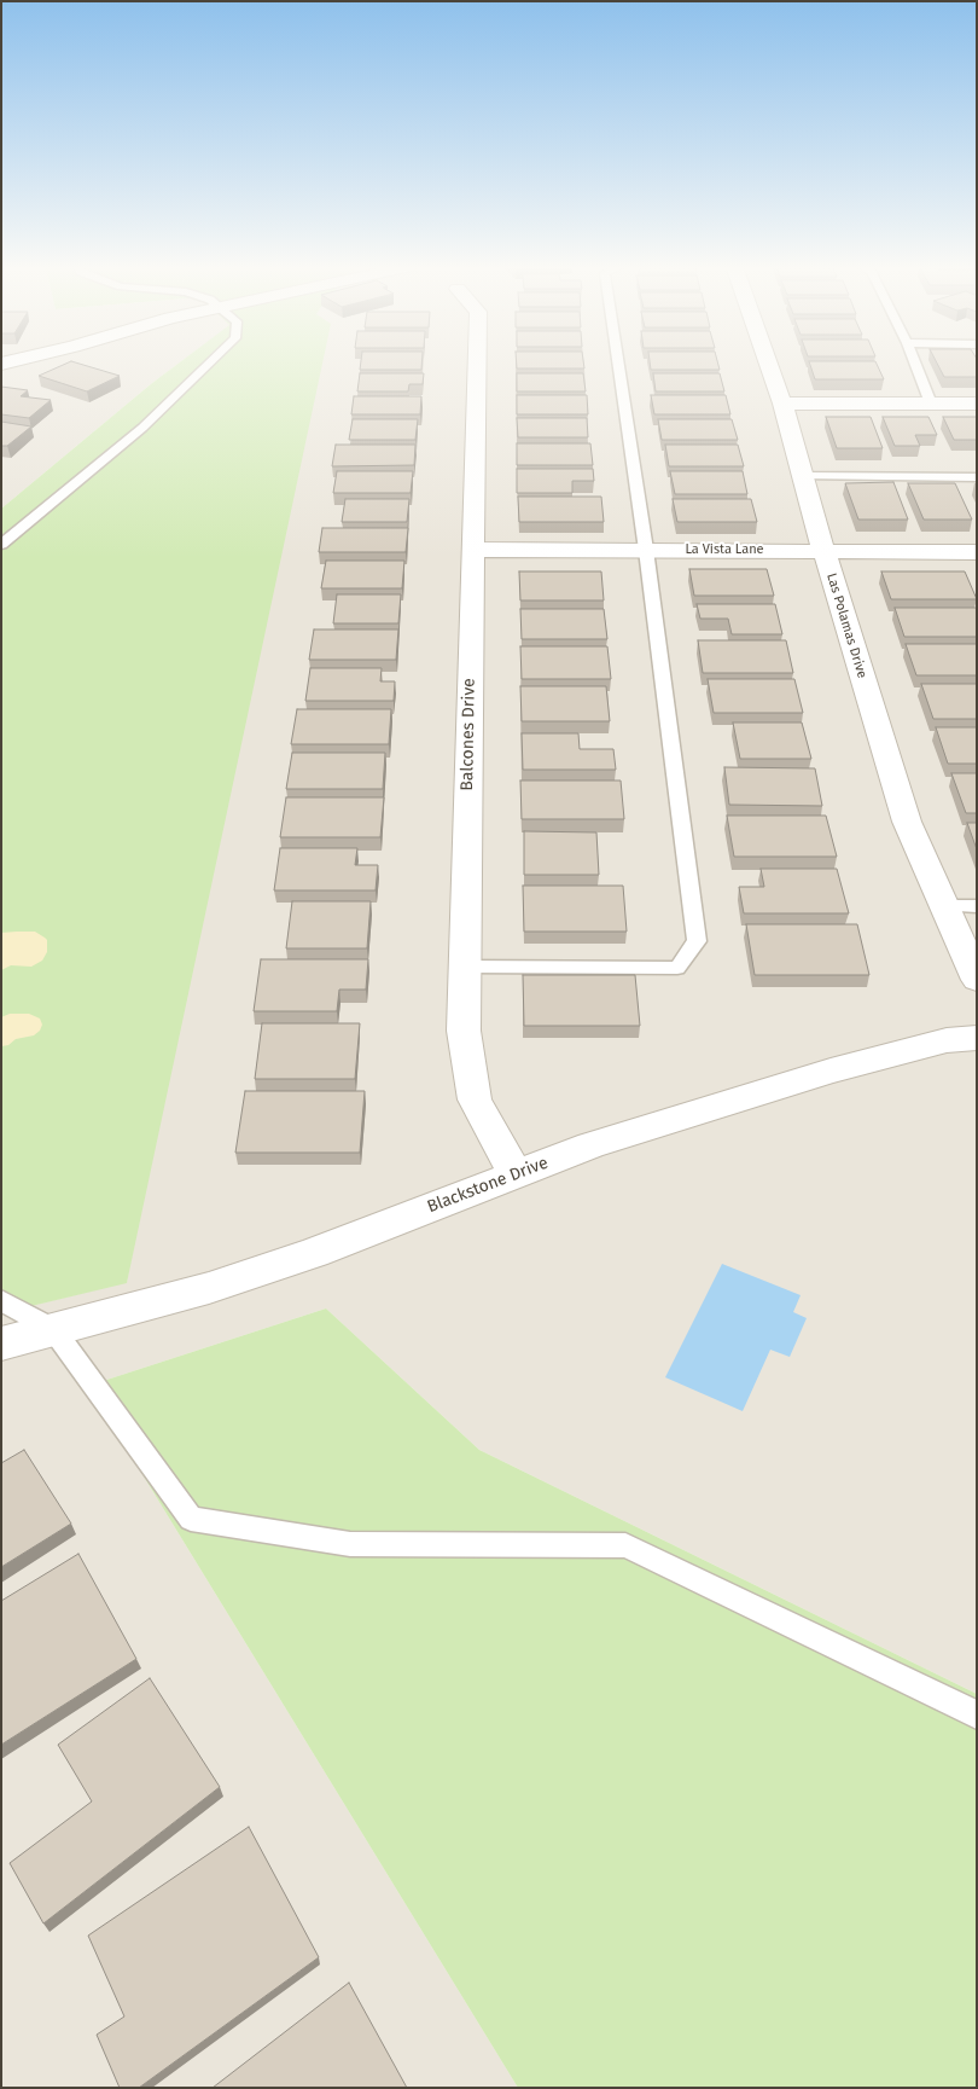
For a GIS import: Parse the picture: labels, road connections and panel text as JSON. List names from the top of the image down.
{
  "streets": {
    "street": [
      "La Vista Lane",
      "Las Polamas Drive",
      "Balcones Drive",
      "Blackstone Drive"
    ]
  },
  "crossings": [
    ["La Vista Lane", "Las Polamas Drive"],
    ["La Vista Lane", "Balcones Drive"],
    ["Balcones Drive", "Blackstone Drive"]
  ]
}
